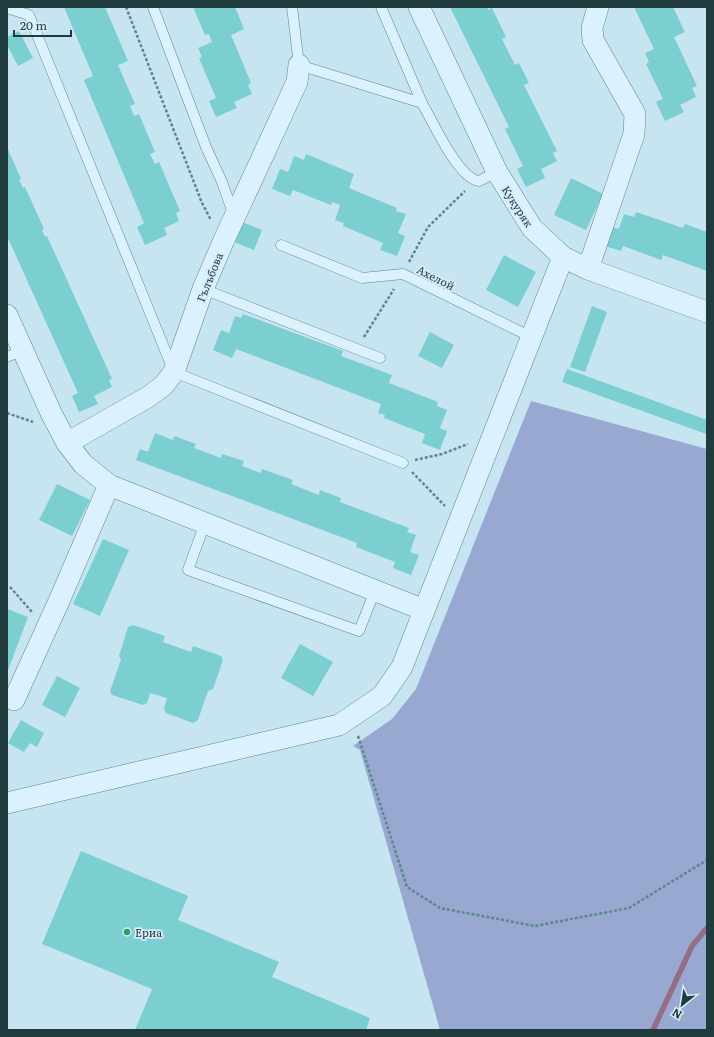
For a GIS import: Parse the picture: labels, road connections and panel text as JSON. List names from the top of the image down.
{
  "streets": {
    "street": ["Кукуряк", "Гълъбова"],
    "lane": ["Ахелой"]
  },
  "places": ["Ериа"],
  "scale_bar": "20 m",
  "north": "bottom left"
}
